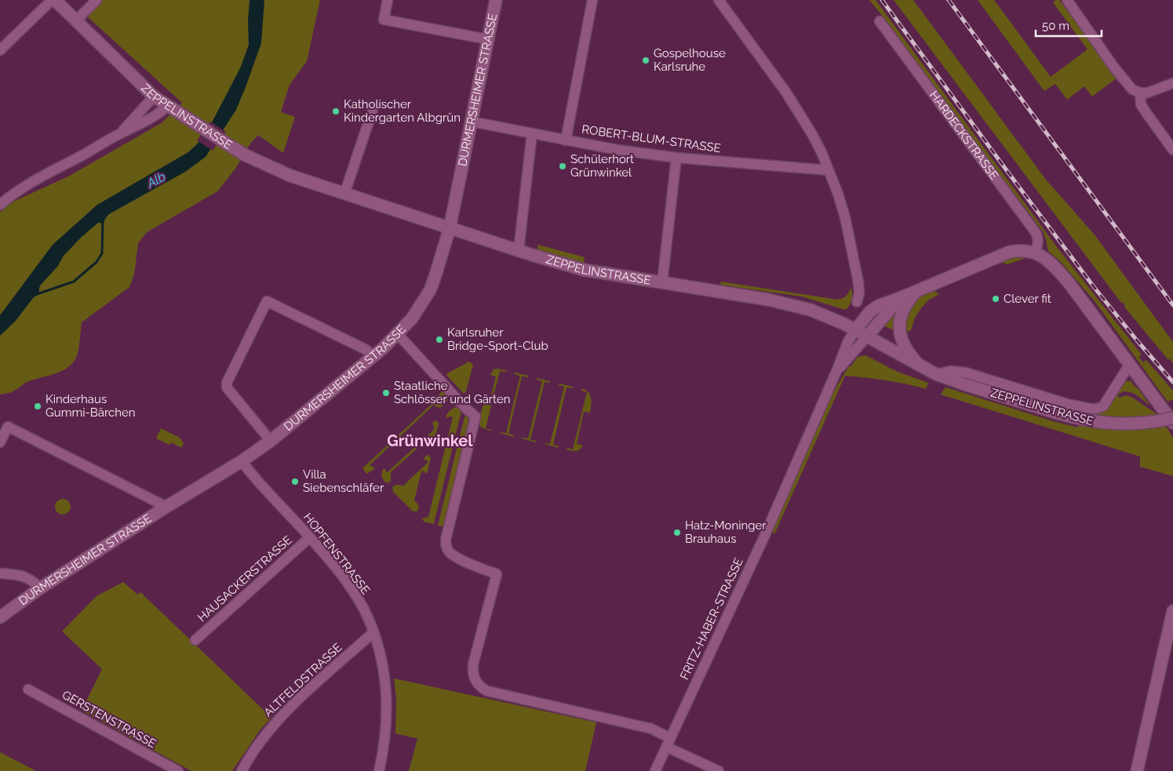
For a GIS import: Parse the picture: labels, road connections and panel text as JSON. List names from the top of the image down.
{
  "streets": {
    "street": [
      "DURMERSHEIMER STRASSE",
      "ZEPPELINSTRASSE",
      "HARDECKSTRASSE",
      "ROBERT-BLUM-STRASSE",
      "HOPFENSTRASSE",
      "HAUSACKERSTRASSE",
      "FRITZ-HABER-STRASSE",
      "ALTFELDSTRASSE",
      "GERSTENSTRASSE"
    ]
  },
  "crossings": [
    ["DURMERSHEIMER STRASSE", "ZEPPELINSTRASSE"],
    ["DURMERSHEIMER STRASSE", "ROBERT-BLUM-STRASSE"],
    ["DURMERSHEIMER STRASSE", "HOPFENSTRASSE"],
    ["ZEPPELINSTRASSE", "FRITZ-HABER-STRASSE"],
    ["HOPFENSTRASSE", "HAUSACKERSTRASSE"],
    ["HOPFENSTRASSE", "ALTFELDSTRASSE"]
  ],
  "districts": ["Grünwinkel"],
  "water": ["Alb"],
  "places": [
    "Gospelhouse Karlsruhe",
    "Katholischer Kindergarten Albgrün",
    "Schülerhort Grünwinkel",
    "Clever fit",
    "Karlsruher Bridge-Sport-Club",
    "Staatliche Schlösser und Gärten",
    "Kinderhaus Gummi-Bärchen",
    "Villa Siebenschläfer",
    "Hatz-Moninger Brauhaus"
  ],
  "scale_bar": "50 m"
}
